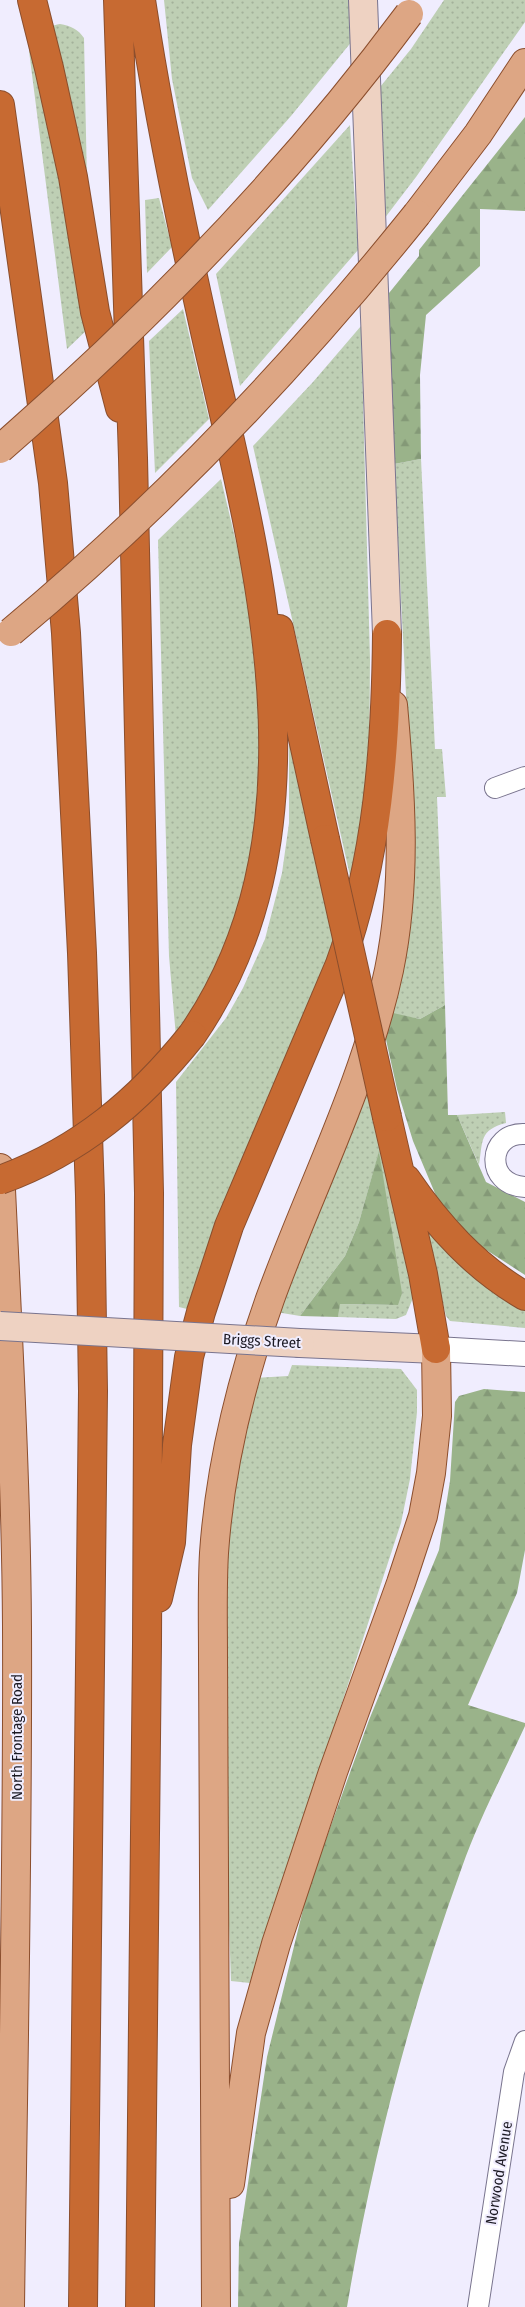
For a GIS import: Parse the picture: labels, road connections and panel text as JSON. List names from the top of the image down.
{
  "streets": {
    "main road": ["Briggs Street", "North Frontage Road"],
    "street": ["Norwood Avenue"]
  }
}
